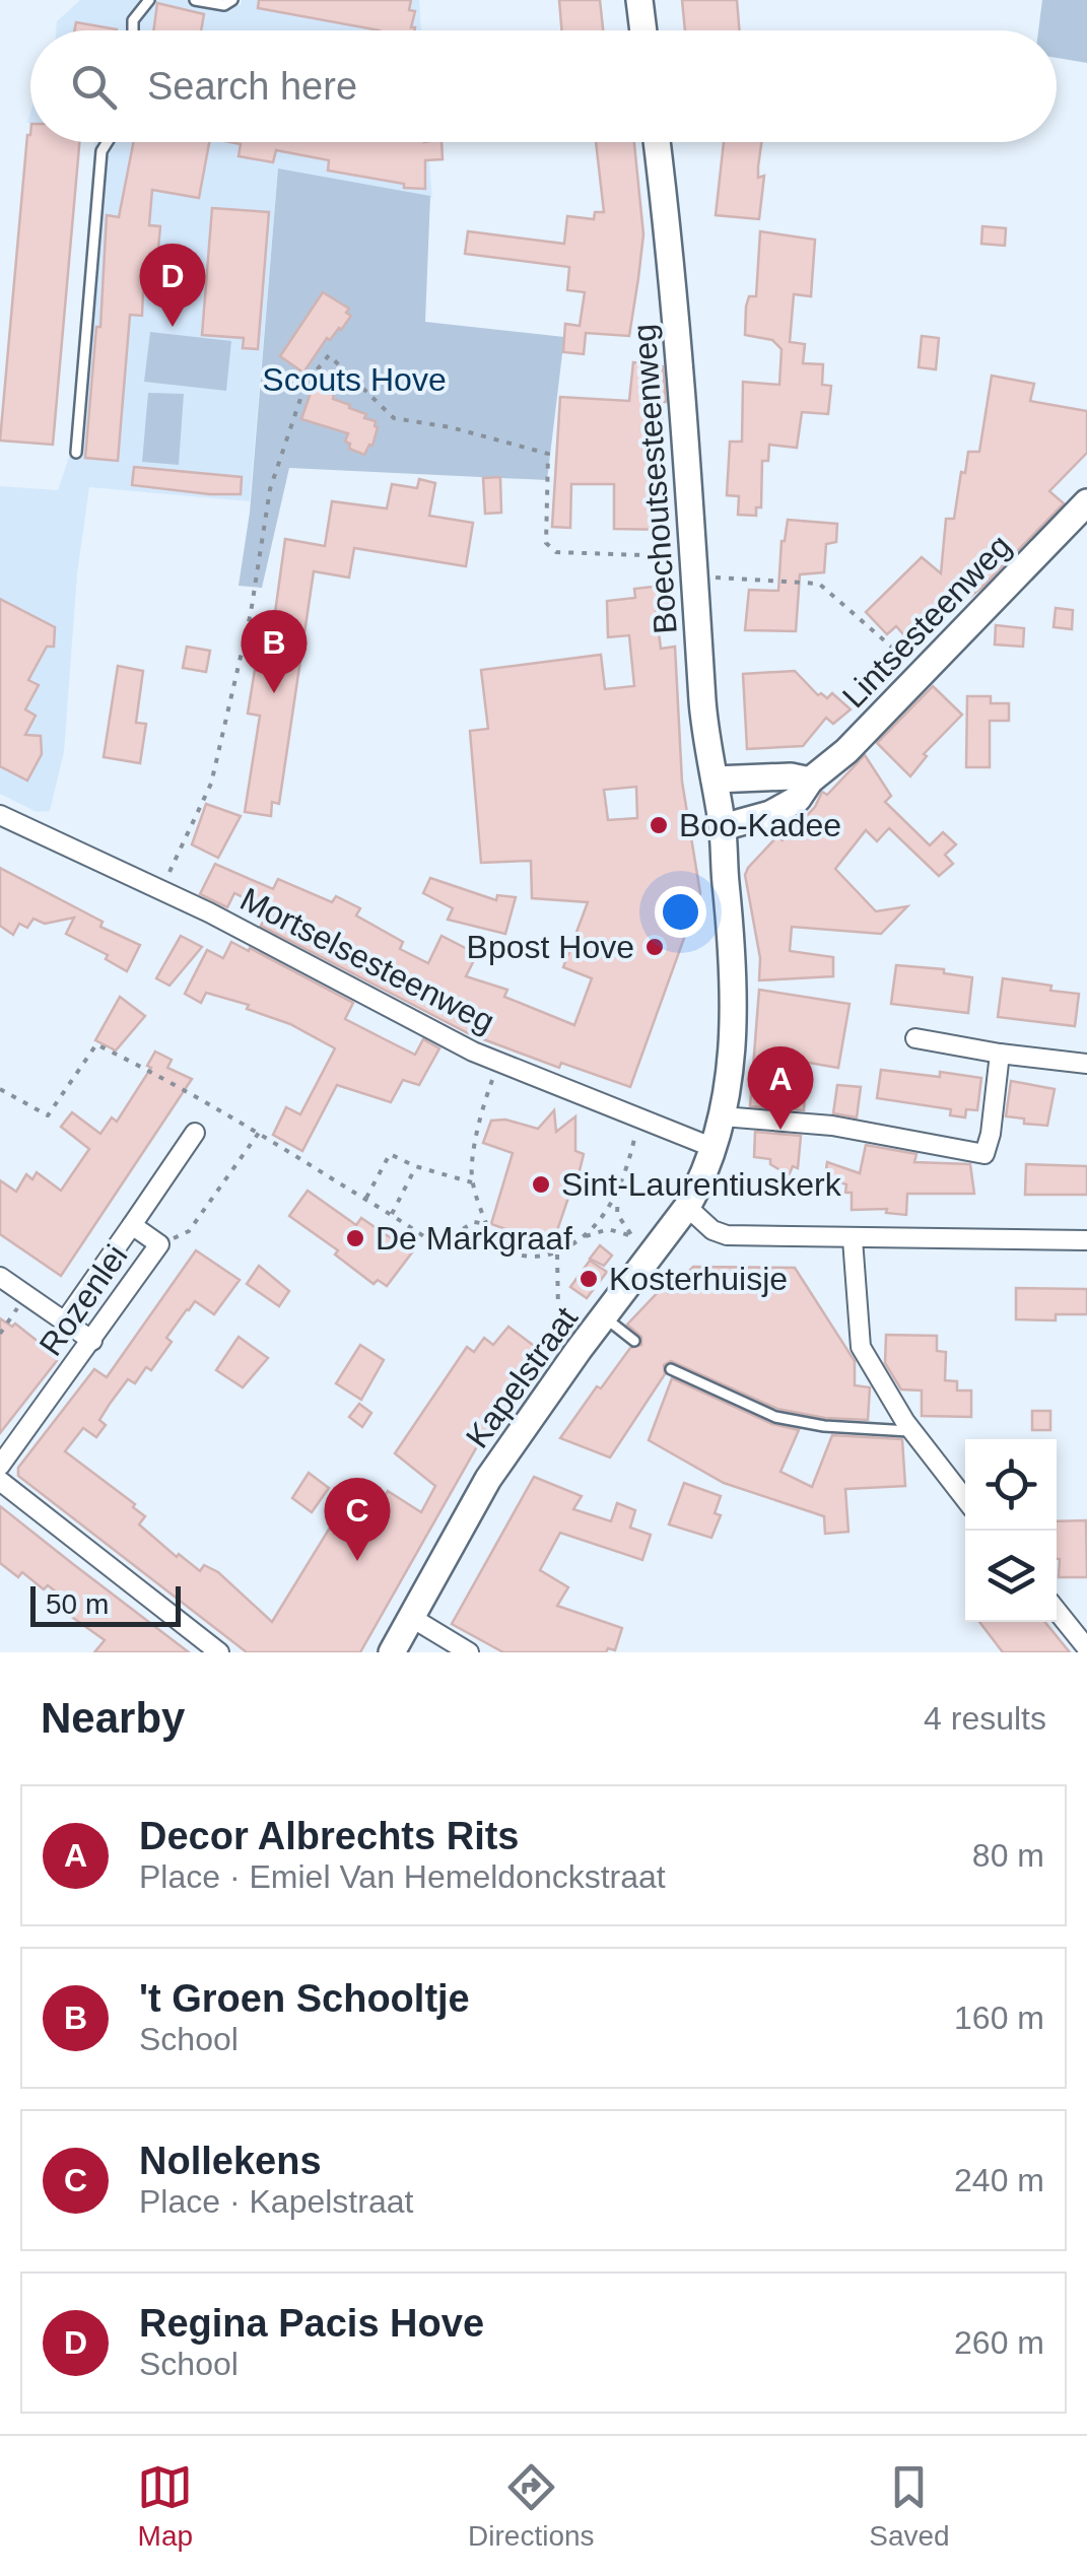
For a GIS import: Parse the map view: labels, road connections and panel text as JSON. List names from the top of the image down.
{
  "streets": {
    "street": [
      "Boechoutsesteenweg",
      "Lintsesteenweg",
      "Mortselsesteenweg",
      "Rozenlei",
      "Kapelstraat"
    ]
  },
  "crossings": [
    ["Boechoutsesteenweg", "Lintsesteenweg"],
    ["Boechoutsesteenweg", "Kapelstraat"],
    ["Mortselsesteenweg", "Kapelstraat"]
  ],
  "parks": ["Scouts Hove"],
  "places": [
    "Boo-Kadee",
    "Bpost Hove",
    "Sint-Laurentiuskerk",
    "De Markgraaf",
    "Kosterhuisje"
  ],
  "scale_bar": "50 m",
  "page": {
    "search": "Search here",
    "pins": [
      "D",
      "B",
      "A",
      "C"
    ],
    "scale": "50 m",
    "heading": ["Nearby", "4 results"],
    "list": [
      {
        "mark": "A",
        "name": "Decor Albrechts Rits",
        "note": "Place · Emiel Van Hemeldonckstraat",
        "value": "80 m"
      },
      {
        "mark": "B",
        "name": "'t Groen Schooltje",
        "note": "School",
        "value": "160 m"
      },
      {
        "mark": "C",
        "name": "Nollekens",
        "note": "Place · Kapelstraat",
        "value": "240 m"
      },
      {
        "mark": "D",
        "name": "Regina Pacis Hove",
        "note": "School",
        "value": "260 m"
      }
    ],
    "nav": ["Map", "Directions", "Saved"]
  }
}
